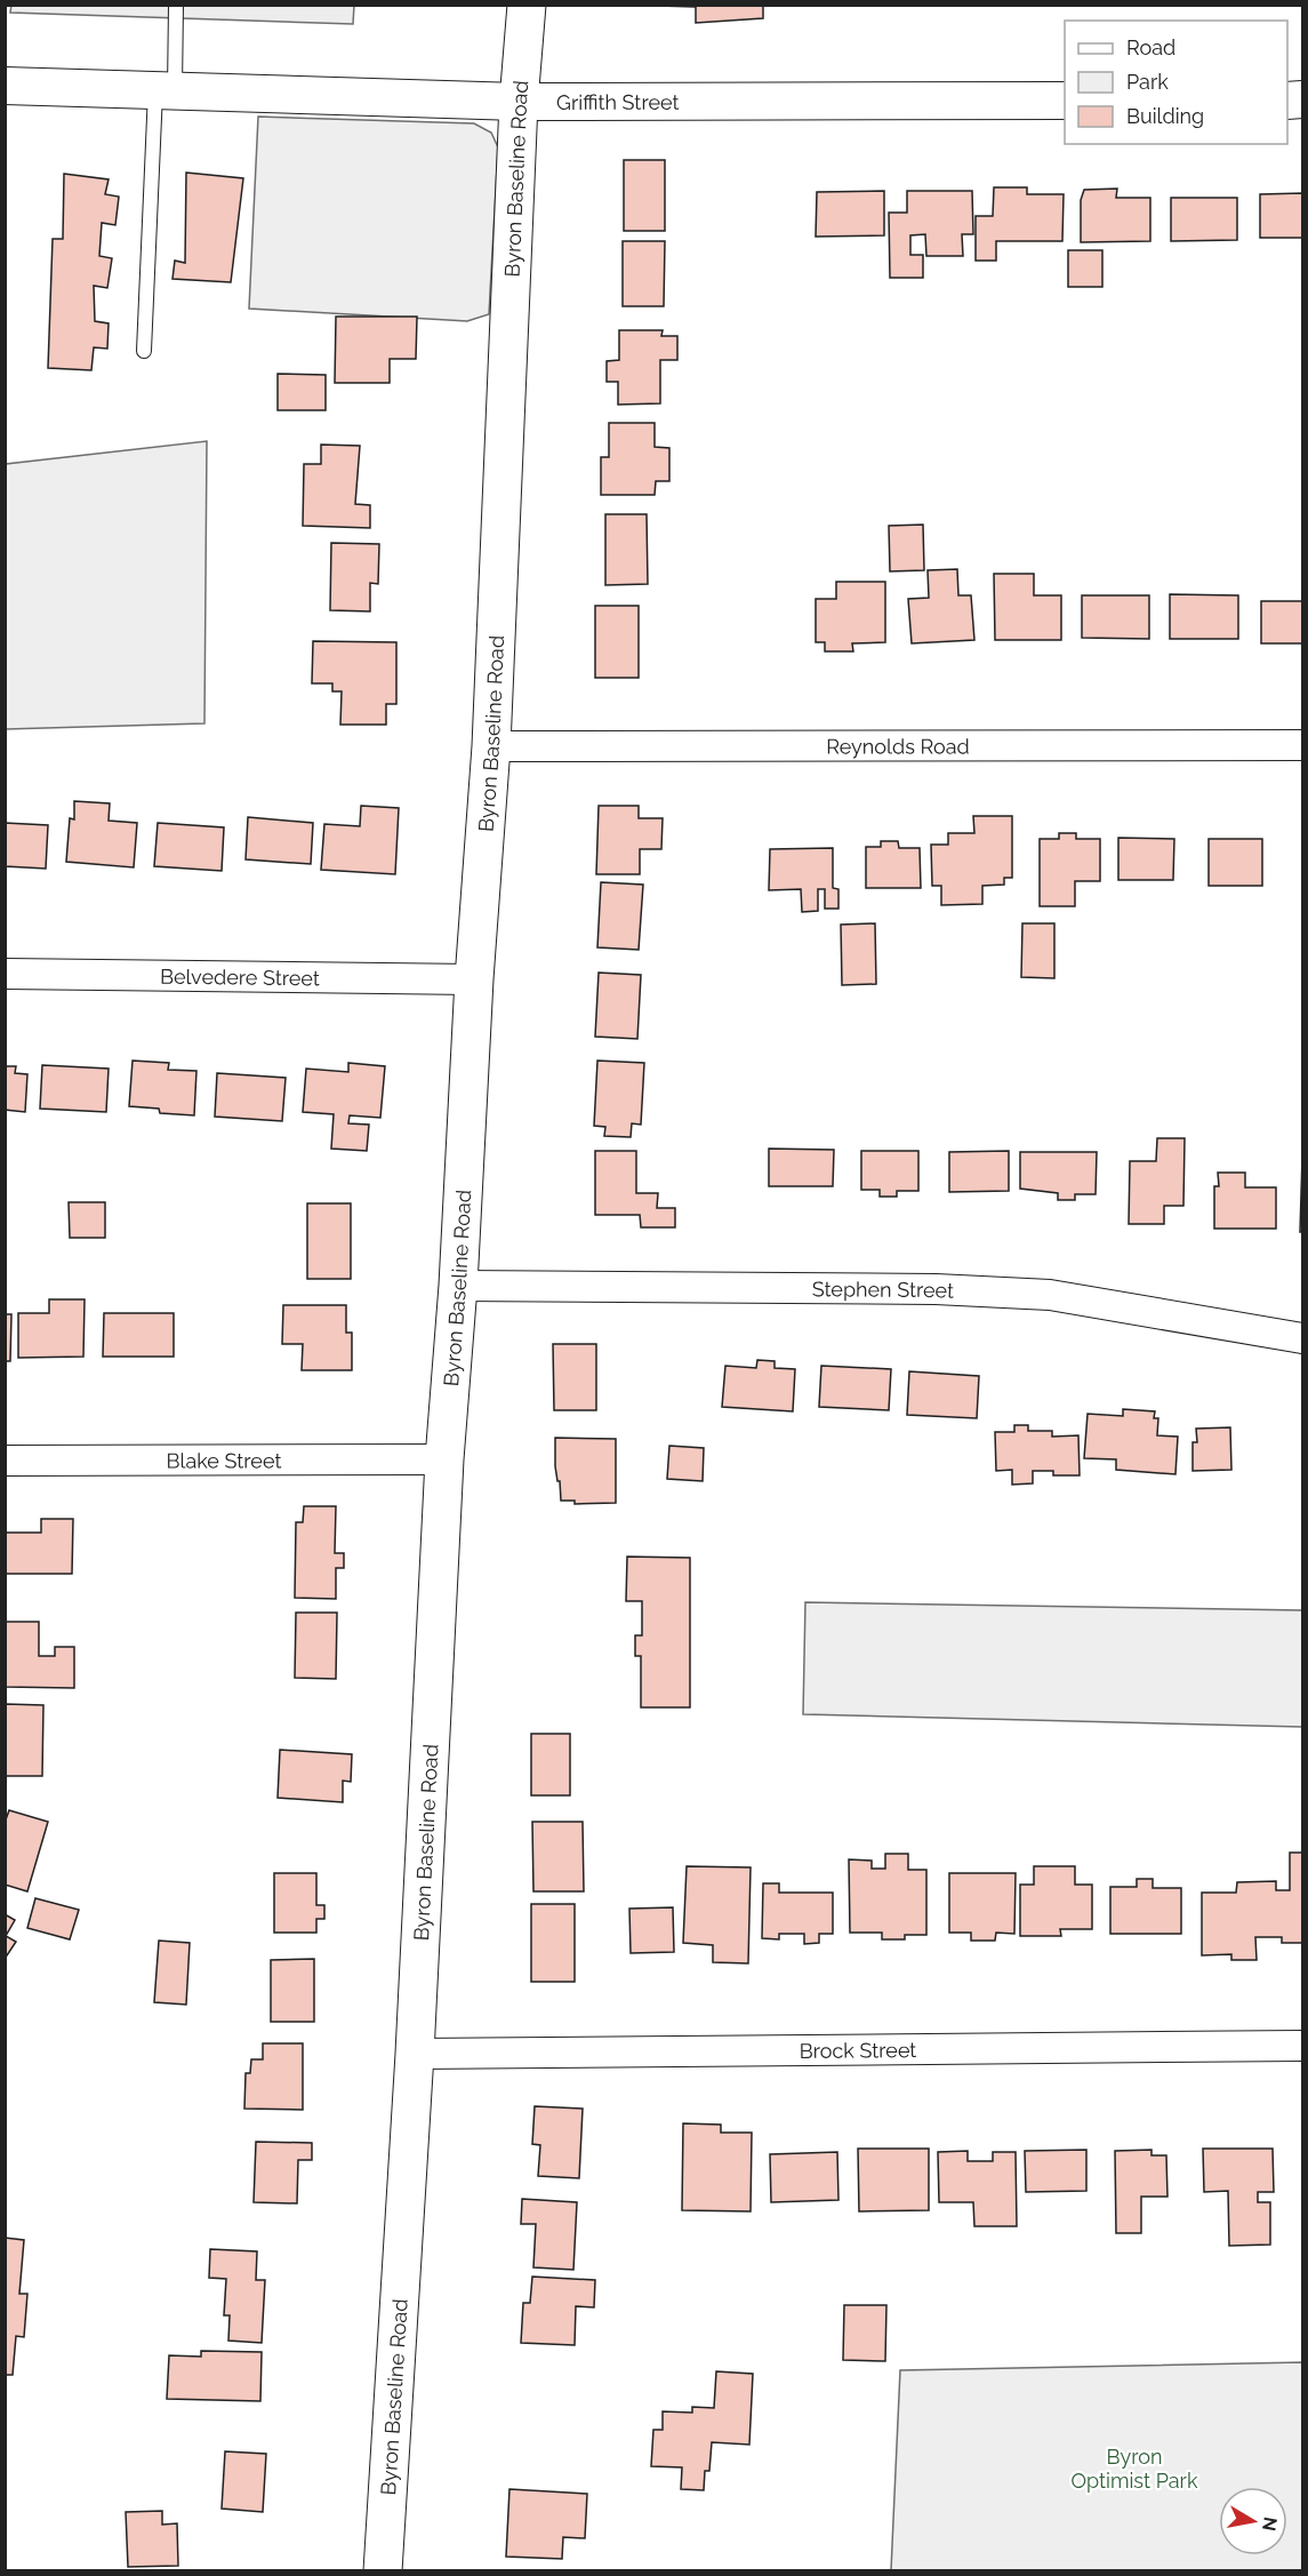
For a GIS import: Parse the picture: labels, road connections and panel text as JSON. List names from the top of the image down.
{
  "streets": {
    "main road": ["Byron Baseline Road"],
    "street": [
      "Griffith Street",
      "Reynolds Road",
      "Belvedere Street",
      "Stephen Street",
      "Blake Street",
      "Brock Street"
    ]
  },
  "crossings": [
    ["Griffith Street", "Byron Baseline Road"],
    ["Byron Baseline Road", "Reynolds Road"],
    ["Byron Baseline Road", "Belvedere Street"],
    ["Byron Baseline Road", "Stephen Street"],
    ["Byron Baseline Road", "Blake Street"],
    ["Byron Baseline Road", "Brock Street"]
  ],
  "parks": ["Byron Optimist Park"],
  "legend": ["Road", "Park", "Building"],
  "north": "right"
}
